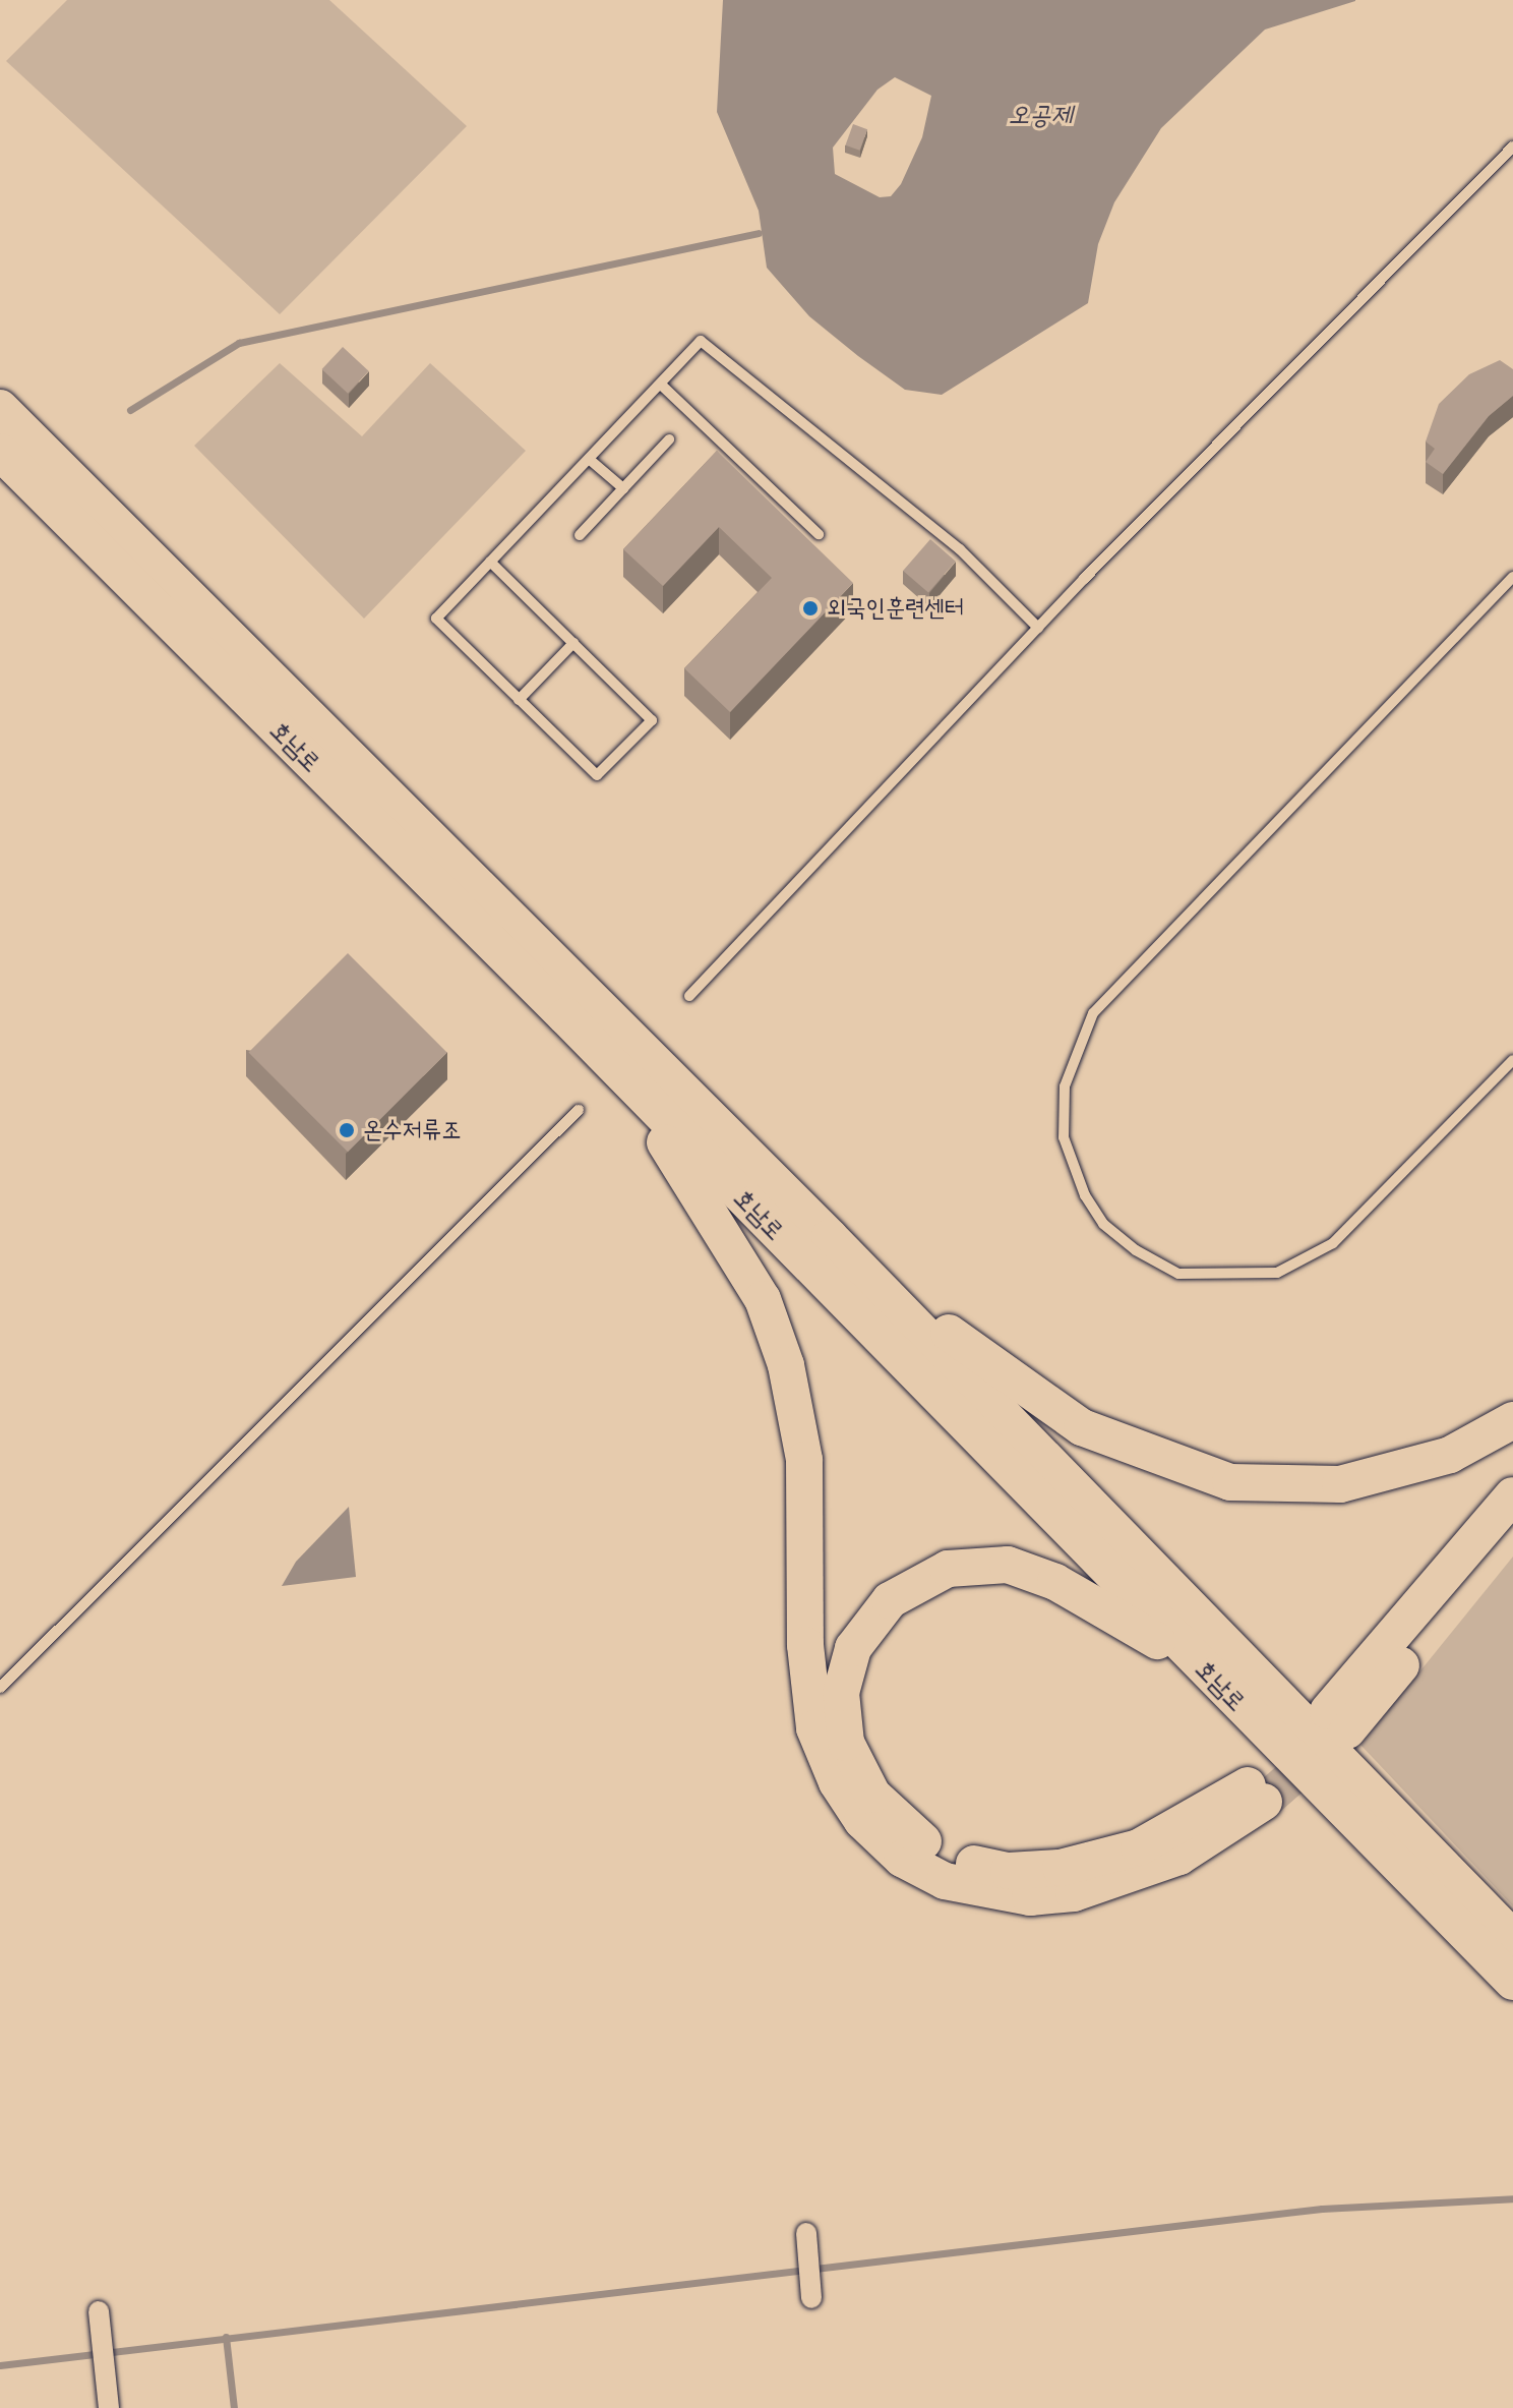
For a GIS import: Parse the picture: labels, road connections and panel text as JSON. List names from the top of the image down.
{
  "streets": {
    "highway": ["호남로"]
  },
  "water": ["오공제"],
  "places": ["외국인훈련센터", "온수저류조"]
}
